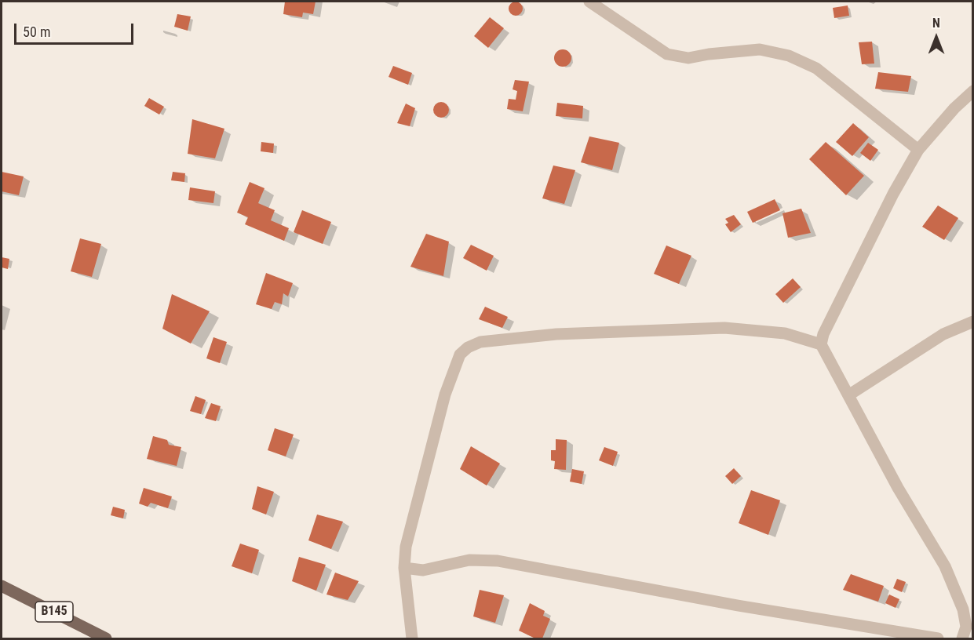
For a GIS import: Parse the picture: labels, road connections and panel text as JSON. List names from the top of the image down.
{
  "streets": {
    "main road": ["B145"]
  },
  "scale_bar": "50 m",
  "north": "top"
}
